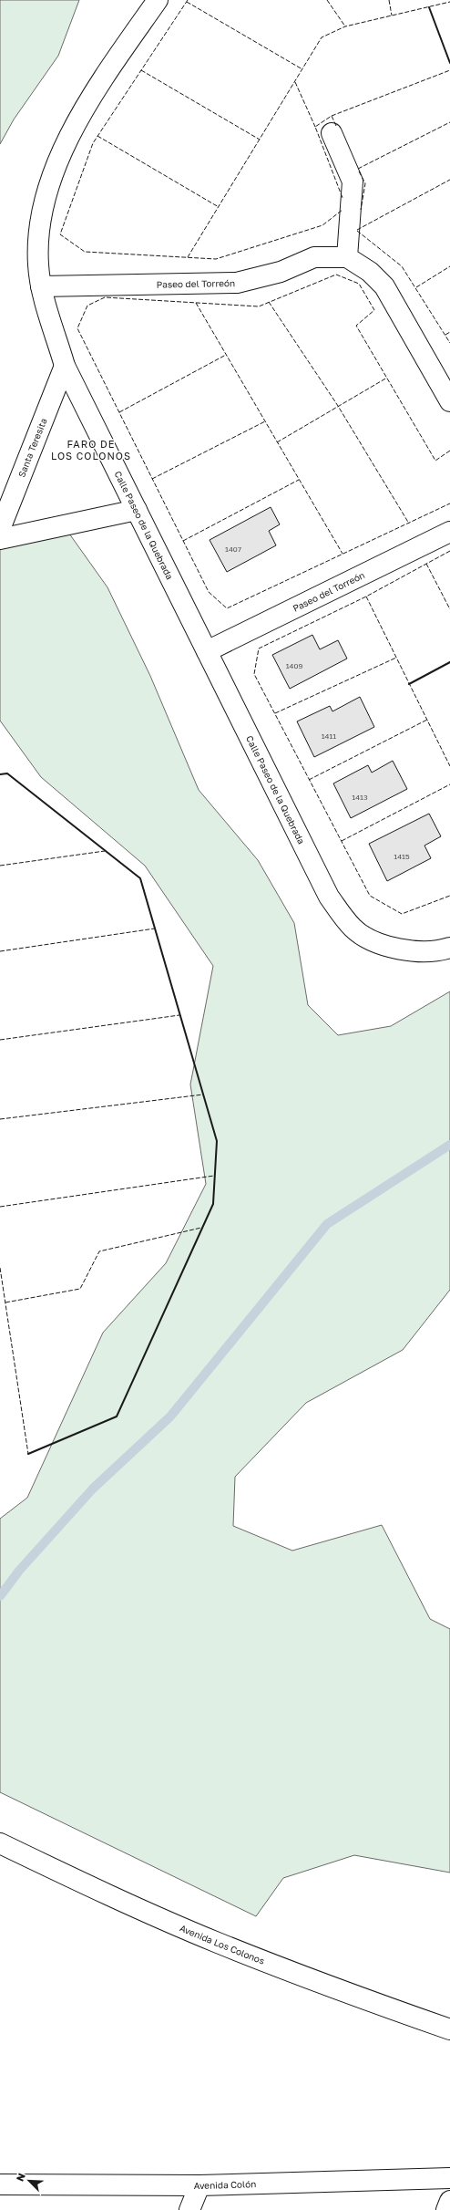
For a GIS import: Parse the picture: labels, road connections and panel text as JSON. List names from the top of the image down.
{
  "streets": {
    "street": [
      "Paseo del Torreón",
      "Santa Teresita",
      "Calle Paseo de la Quebrada",
      "Avenida Los Colonos",
      "Avenida Colón"
    ]
  },
  "crossings": [
    ["Paseo del Torreón", "Calle Paseo de la Quebrada"],
    ["Santa Teresita", "Calle Paseo de la Quebrada"]
  ],
  "districts": ["FARO DE LOS COLONOS"],
  "house_numbers": [
    "1407",
    "1409",
    "1411",
    "1413",
    "1415"
  ],
  "north": "top left"
}
